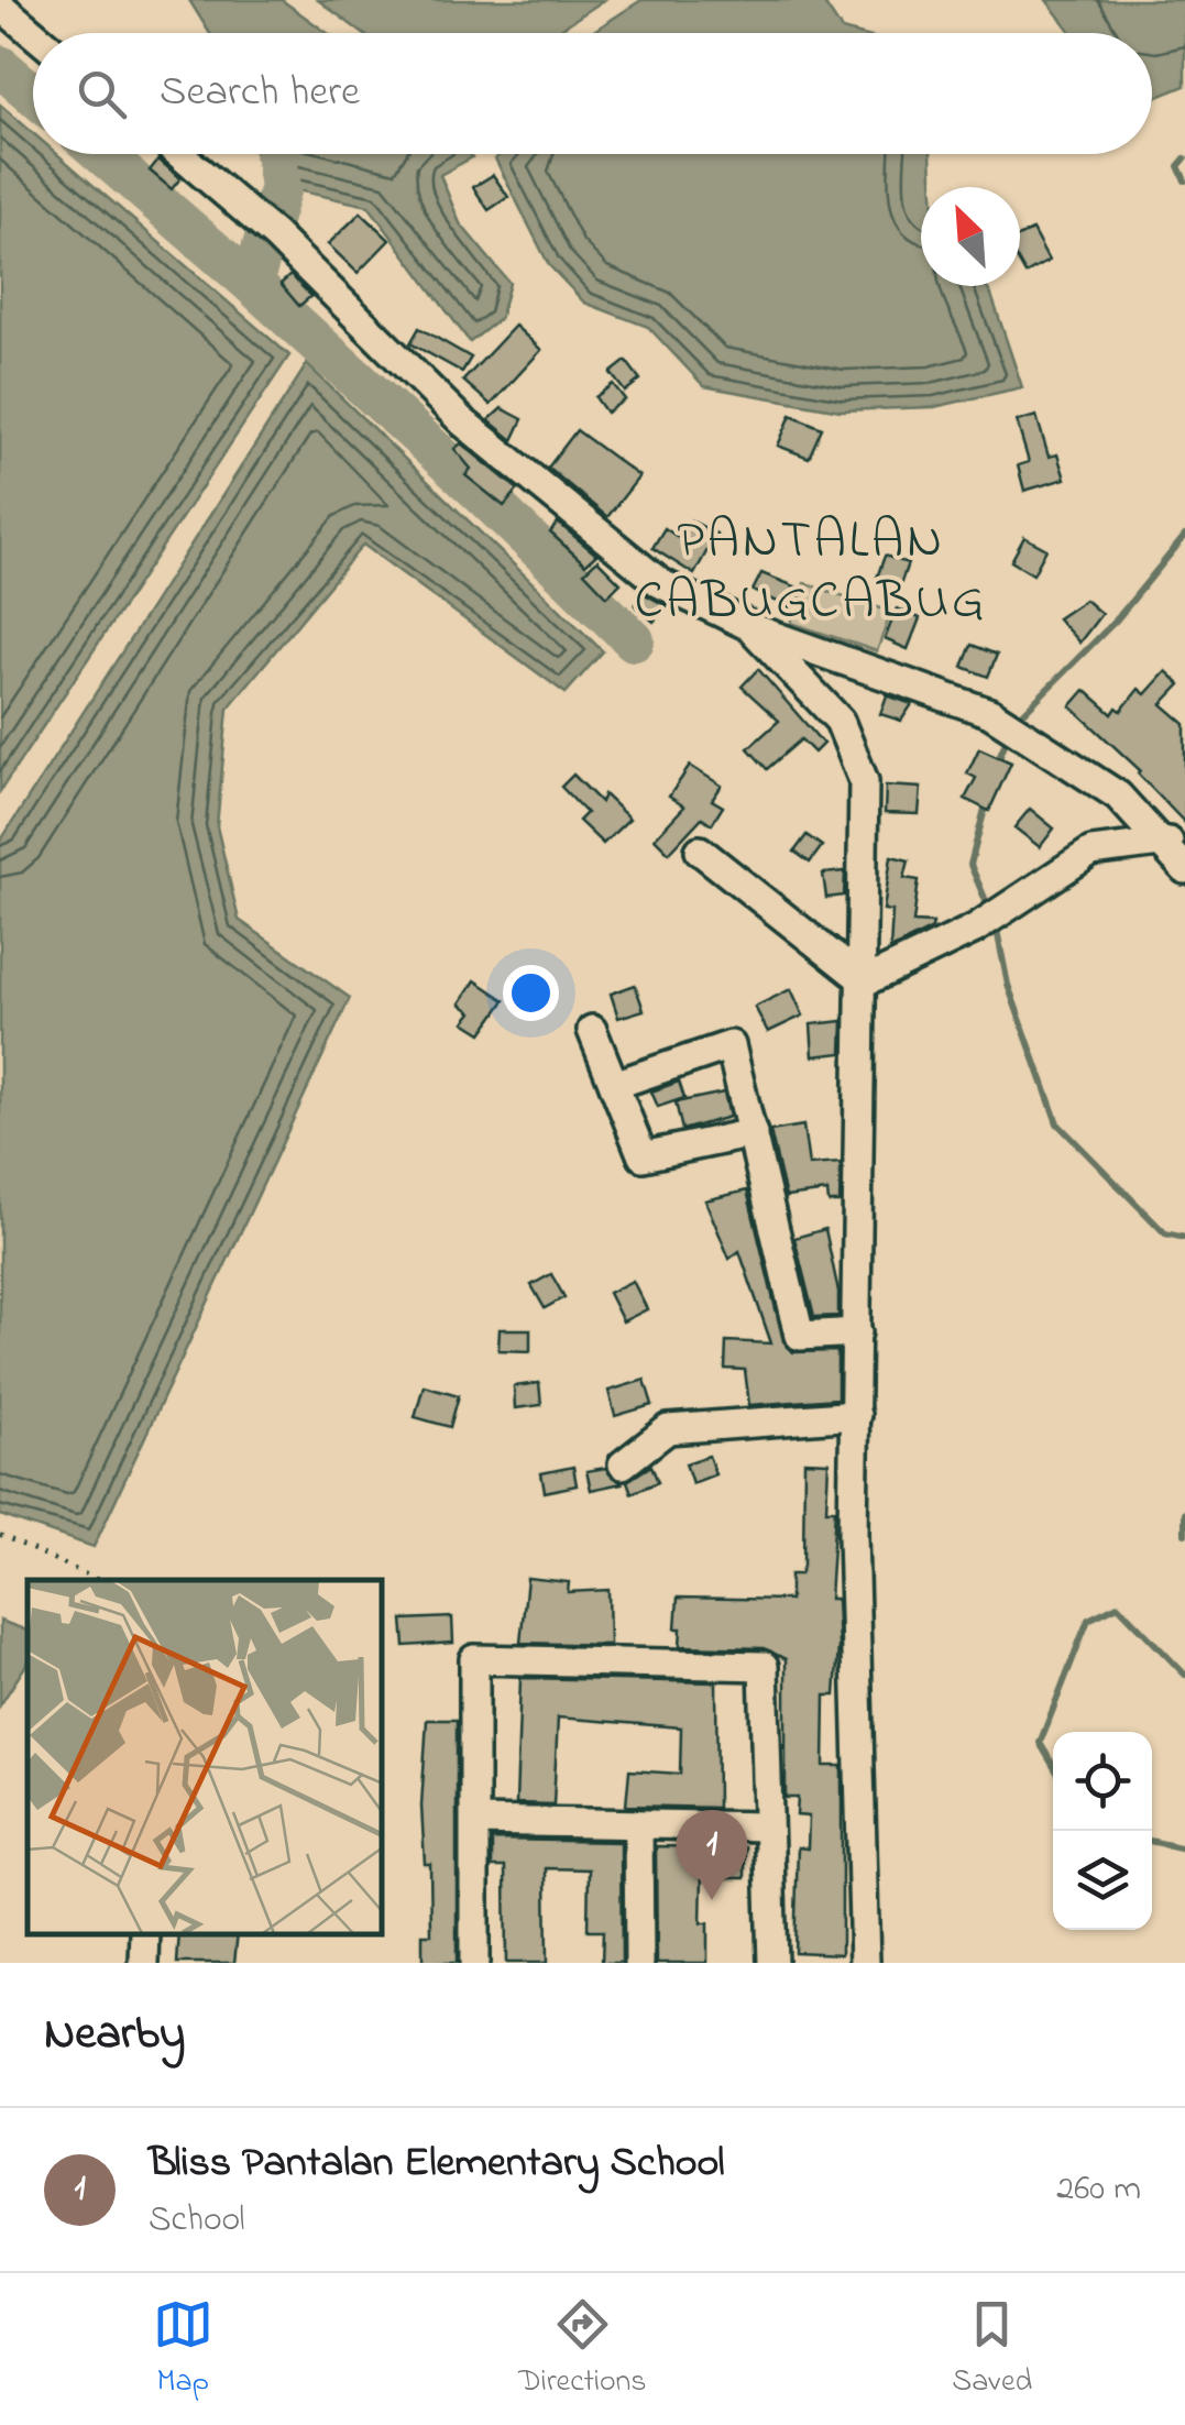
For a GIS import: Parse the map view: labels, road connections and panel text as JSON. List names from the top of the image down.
{
  "districts": ["PANTALAN CABUGCABUG"],
  "north": "top left",
  "page": {
    "search": "Search here",
    "pins": "1",
    "heading": "Nearby",
    "list": [
      {
        "mark": "1",
        "name": "Bliss Pantalan Elementary School",
        "note": "School",
        "value": "260 m"
      }
    ],
    "nav": ["Map", "Directions", "Saved"]
  }
}
